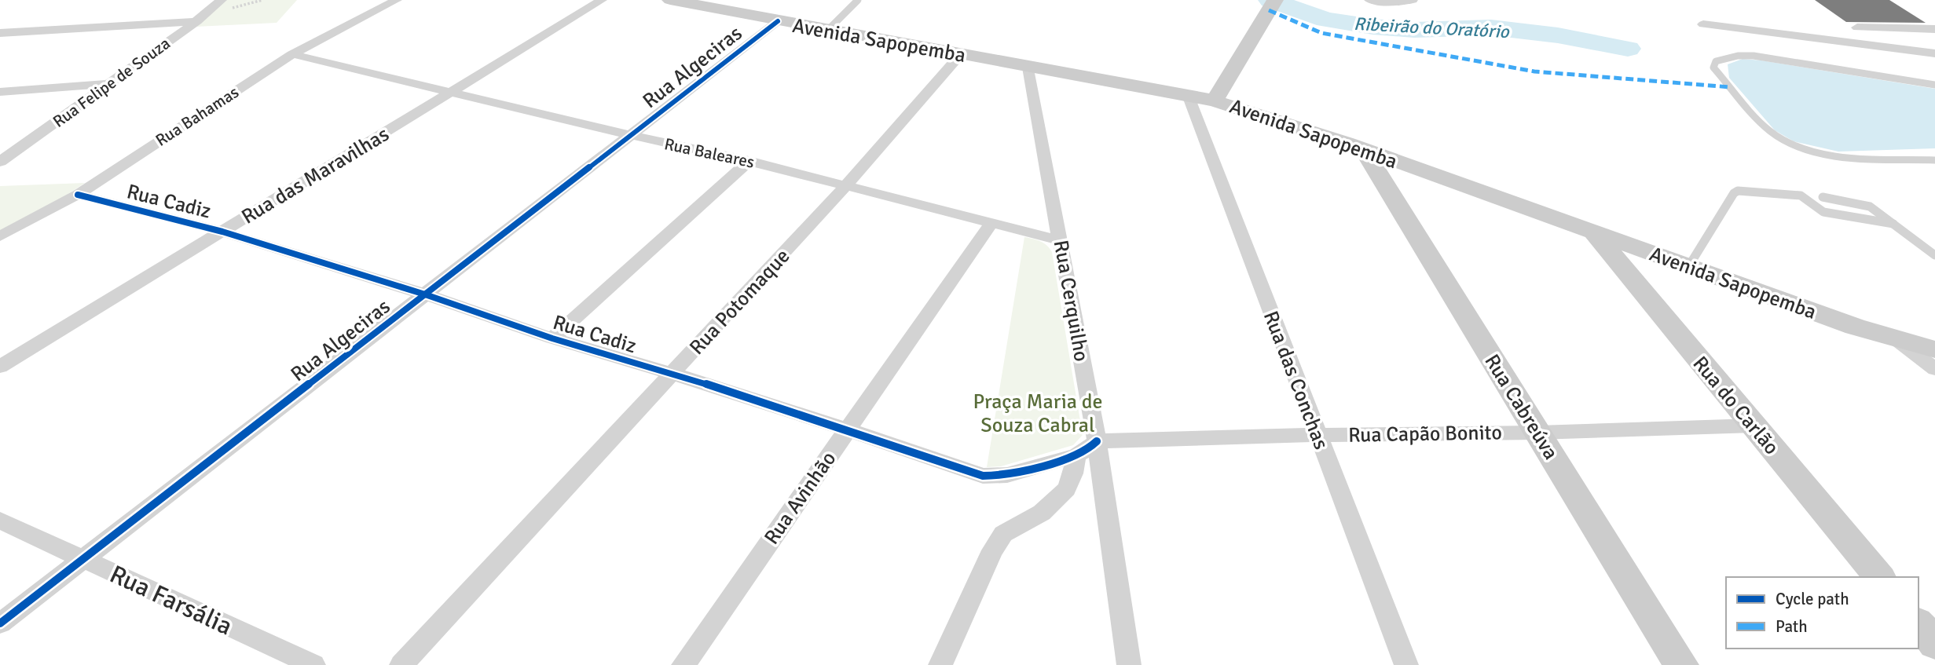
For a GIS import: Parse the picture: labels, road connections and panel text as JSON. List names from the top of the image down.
{
  "streets": {
    "main road": ["Avenida Sapopemba", "Rua do Carlão", "Rua Cabreúva"],
    "street": [
      "Rua Algeciras",
      "Rua Felipe de Souza",
      "Rua Bahamas",
      "Rua Baleares",
      "Rua das Maravilhas",
      "Rua Cadiz",
      "Rua Cerquilho",
      "Rua Potomaque",
      "Rua das Conchas",
      "Rua Capão Bonito",
      "Rua Avinhão",
      "Rua Farsália"
    ]
  },
  "crossings": [
    ["Avenida Sapopemba", "Rua Algeciras"],
    ["Avenida Sapopemba", "Rua Cerquilho"],
    ["Avenida Sapopemba", "Rua Potomaque"],
    ["Avenida Sapopemba", "Rua das Conchas"],
    ["Avenida Sapopemba", "Rua do Carlão"],
    ["Avenida Sapopemba", "Rua Cabreúva"],
    ["Rua Algeciras", "Rua Baleares"],
    ["Rua Algeciras", "Rua Cadiz"],
    ["Rua Algeciras", "Rua Farsália"],
    ["Rua Bahamas", "Rua Baleares"],
    ["Rua Bahamas", "Rua Cadiz"],
    ["Rua Baleares", "Rua das Maravilhas"],
    ["Rua Baleares", "Rua Cerquilho"],
    ["Rua Baleares", "Rua Potomaque"],
    ["Rua Baleares", "Rua Avinhão"],
    ["Rua das Maravilhas", "Rua Cadiz"],
    ["Rua Cadiz", "Rua Cerquilho"],
    ["Rua Cadiz", "Rua Potomaque"],
    ["Rua Cadiz", "Rua Capão Bonito"],
    ["Rua Cadiz", "Rua Avinhão"],
    ["Rua Cerquilho", "Rua Capão Bonito"],
    ["Rua das Conchas", "Rua Capão Bonito"],
    ["Rua do Carlão", "Rua Capão Bonito"],
    ["Rua Cabreúva", "Rua Capão Bonito"]
  ],
  "water": ["Ribeirão do Oratório"],
  "parks": ["Praça Maria de Souza Cabral"],
  "legend": ["Cycle path", "Path"]
}
